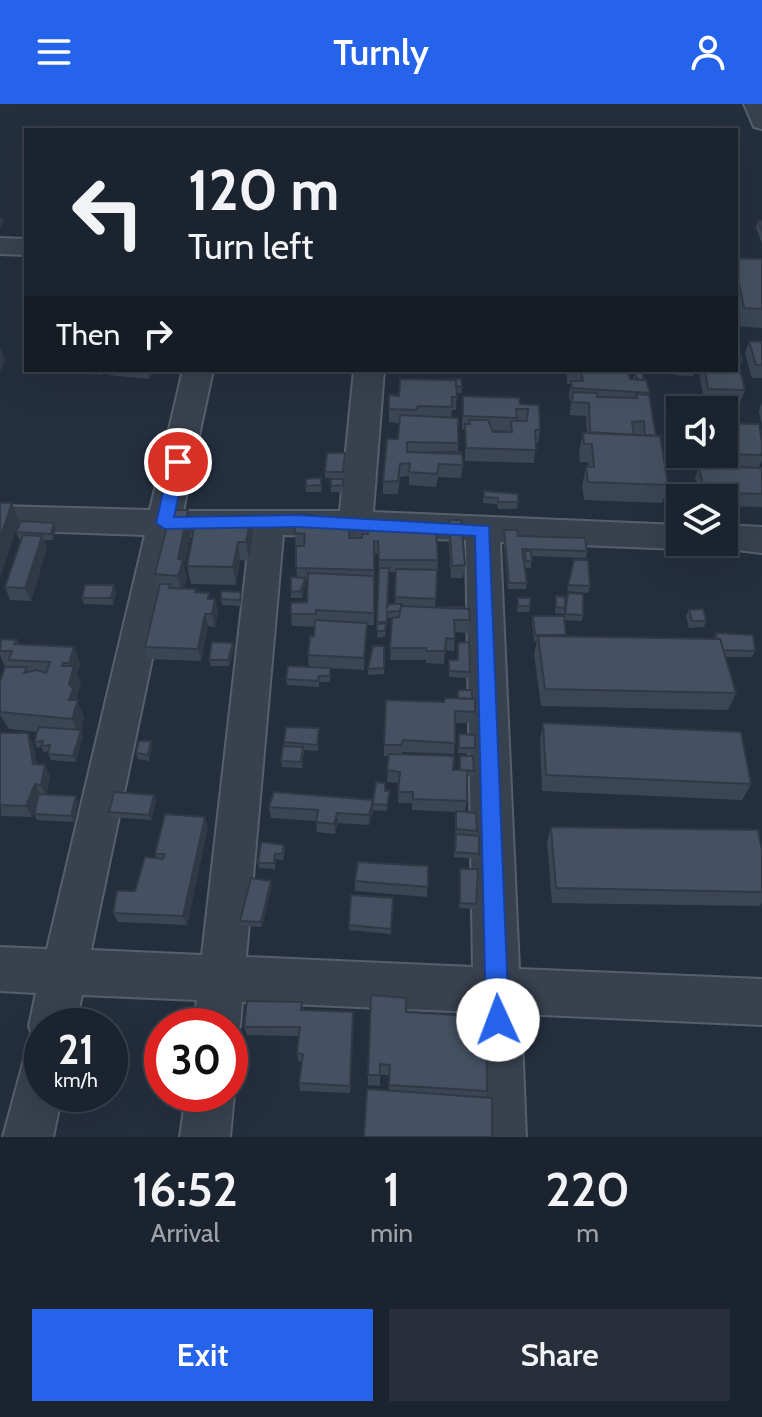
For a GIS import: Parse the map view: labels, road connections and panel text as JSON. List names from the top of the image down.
{
  "page": {
    "header": "Turnly",
    "turn": ["120 m", "Turn left"],
    "then": "Then",
    "speed": "21 km/h",
    "limit": "30",
    "eta": [
      "16:52",
      "Arrival",
      "1",
      "min",
      "220",
      "m"
    ],
    "buttons": ["Exit", "Share"]
  }
}
